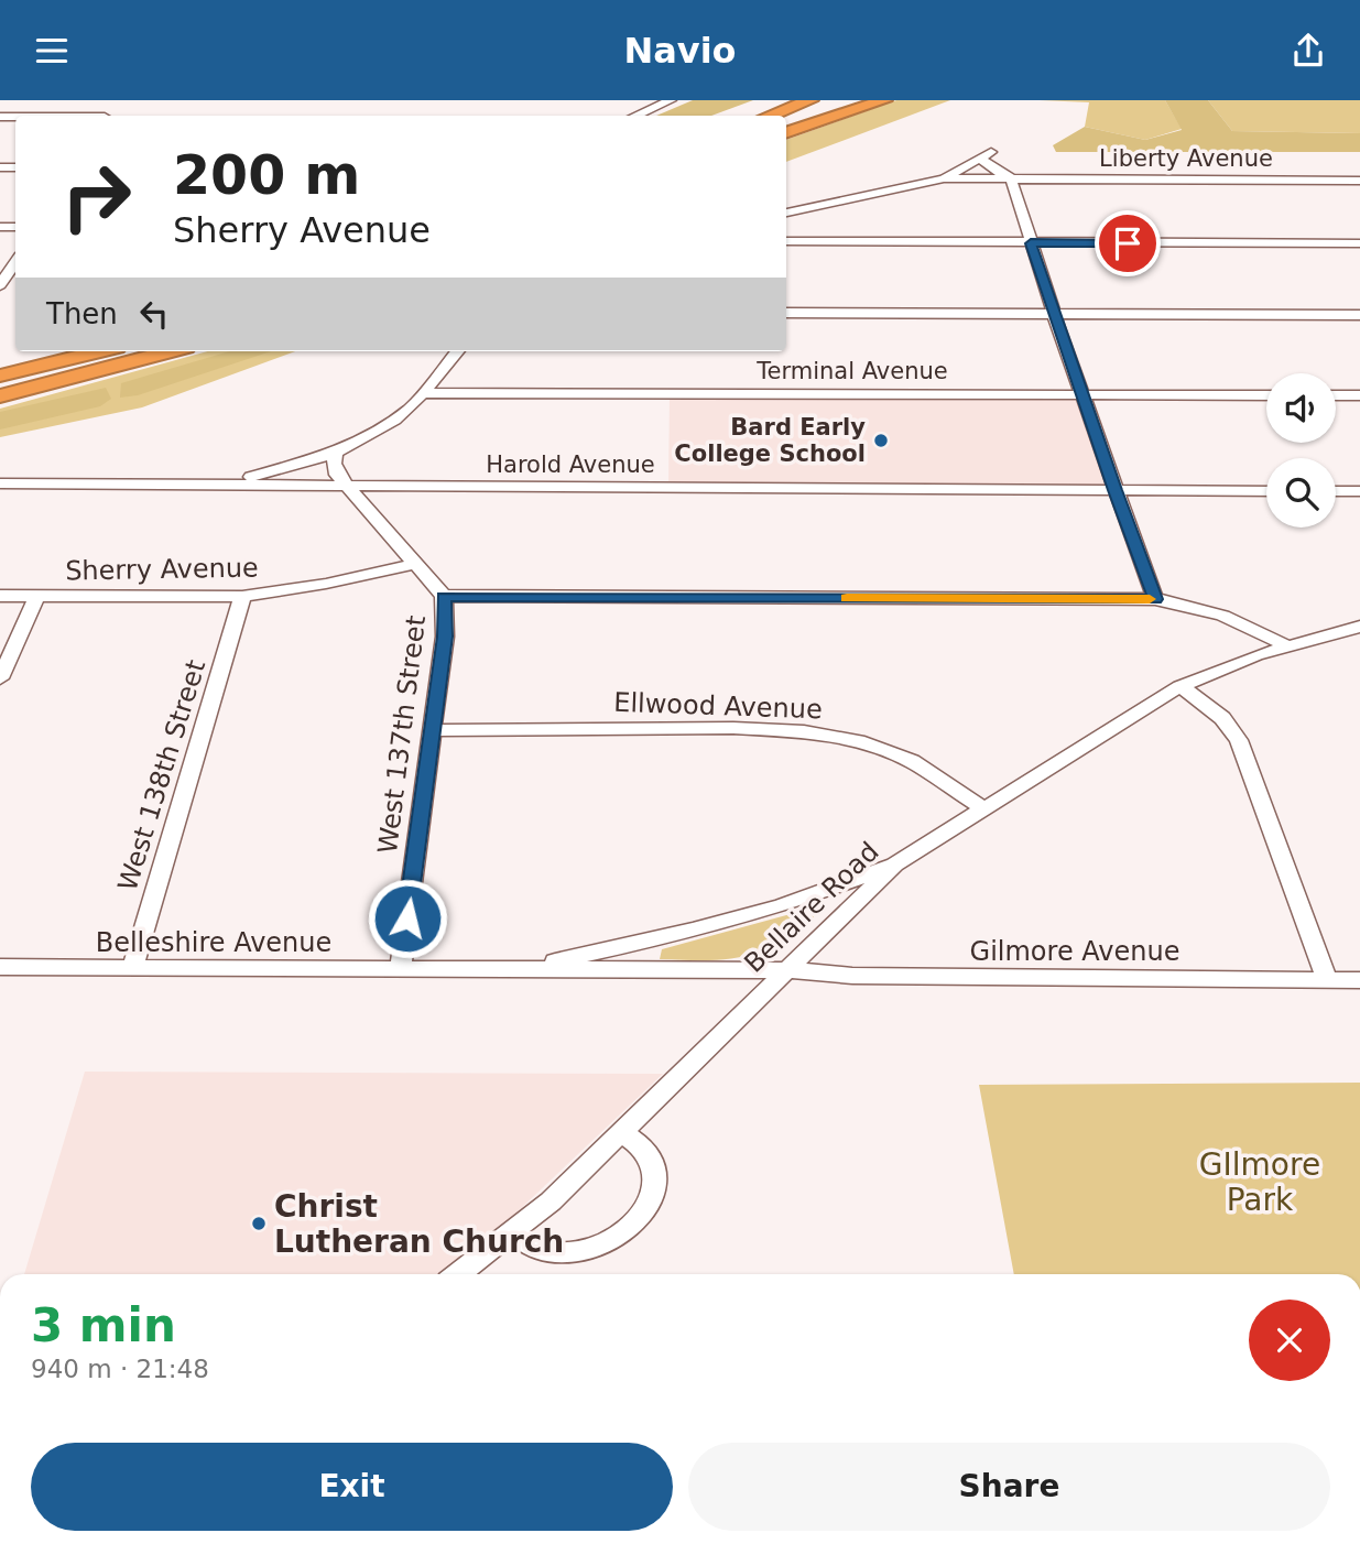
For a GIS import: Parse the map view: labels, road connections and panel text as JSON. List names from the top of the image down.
{
  "streets": {
    "street": [
      "Liberty Avenue",
      "Terminal Avenue",
      "Harold Avenue",
      "Sherry Avenue",
      "Ellwood Avenue",
      "West 137th Street",
      "West 138th Street",
      "Bellaire Road",
      "Belleshire Avenue",
      "Gilmore Avenue"
    ]
  },
  "crossings": [
    ["Harold Avenue", "West 137th Street"],
    ["Sherry Avenue", "West 137th Street"],
    ["Sherry Avenue", "West 138th Street"],
    ["Ellwood Avenue", "West 137th Street"],
    ["Ellwood Avenue", "Bellaire Road"],
    ["West 137th Street", "Belleshire Avenue"],
    ["West 138th Street", "Belleshire Avenue"],
    ["Bellaire Road", "Belleshire Avenue"],
    ["Bellaire Road", "Gilmore Avenue"],
    ["Belleshire Avenue", "Gilmore Avenue"]
  ],
  "parks": ["GIlmore Park"],
  "places": ["Bard Early College School", "Christ Lutheran Church"],
  "page": {
    "header": "Navio",
    "turn": ["200 m", "Sherry Avenue"],
    "then": "Then",
    "heading": ["3 min", "940 m · 21:48"],
    "buttons": ["Exit", "Share"]
  }
}
